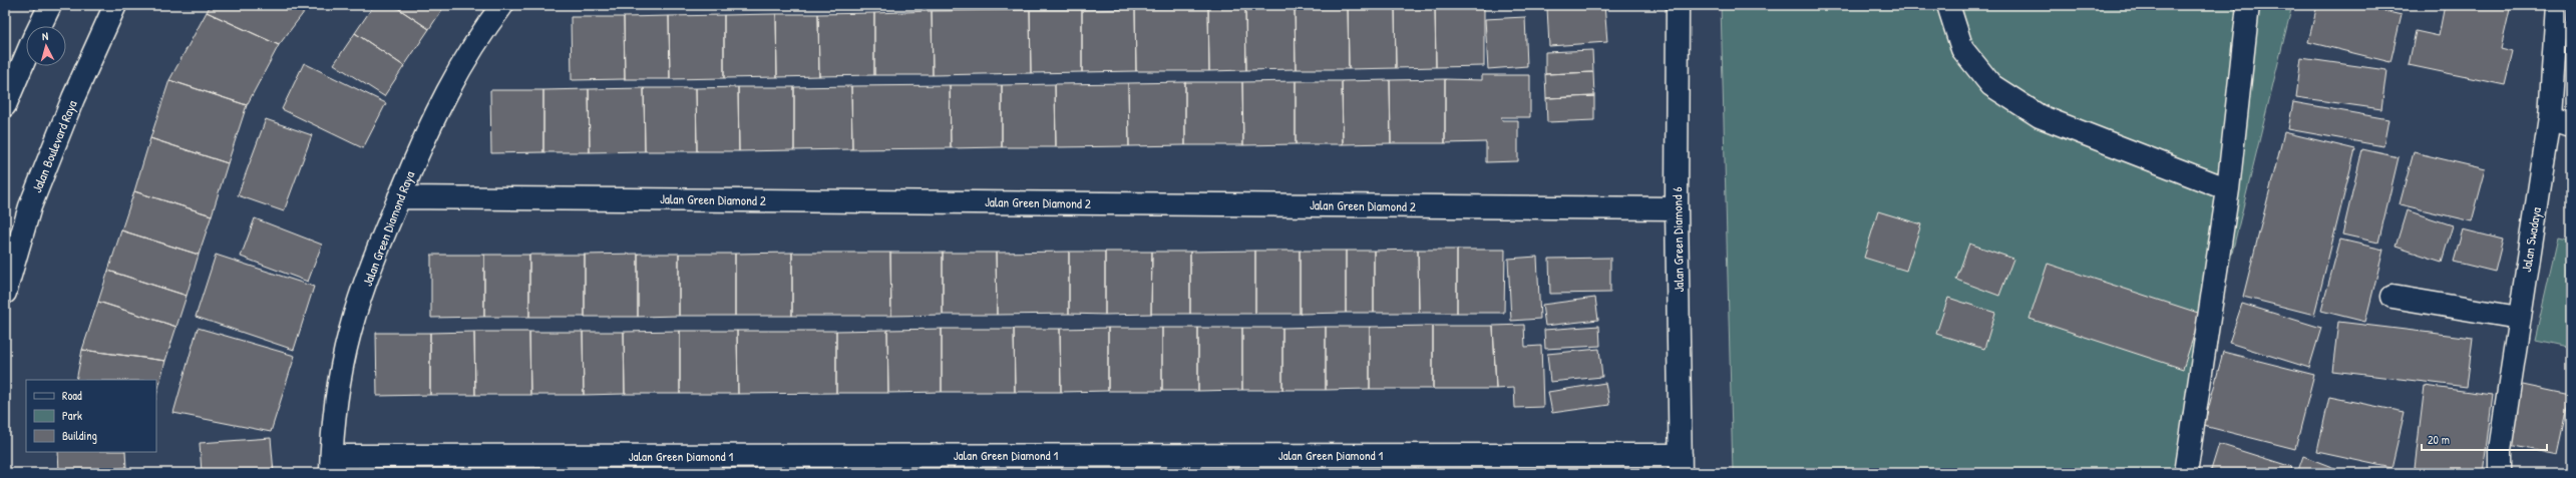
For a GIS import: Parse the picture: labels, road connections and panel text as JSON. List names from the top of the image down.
{
  "streets": {
    "street": [
      "Jalan Boulevard Raya",
      "Jalan Green Diamond 2",
      "Jalan Green Diamond Raya",
      "Jalan Green Diamond 6",
      "Jalan Swadaya",
      "Jalan Green Diamond 1"
    ]
  },
  "crossings": [
    ["Jalan Green Diamond 2", "Jalan Green Diamond Raya"],
    ["Jalan Green Diamond 2", "Jalan Green Diamond 6"],
    ["Jalan Green Diamond Raya", "Jalan Green Diamond 1"],
    ["Jalan Green Diamond 6", "Jalan Green Diamond 1"]
  ],
  "legend": ["Road", "Park", "Building"],
  "scale_bar": "20 m",
  "north": "top"
}
